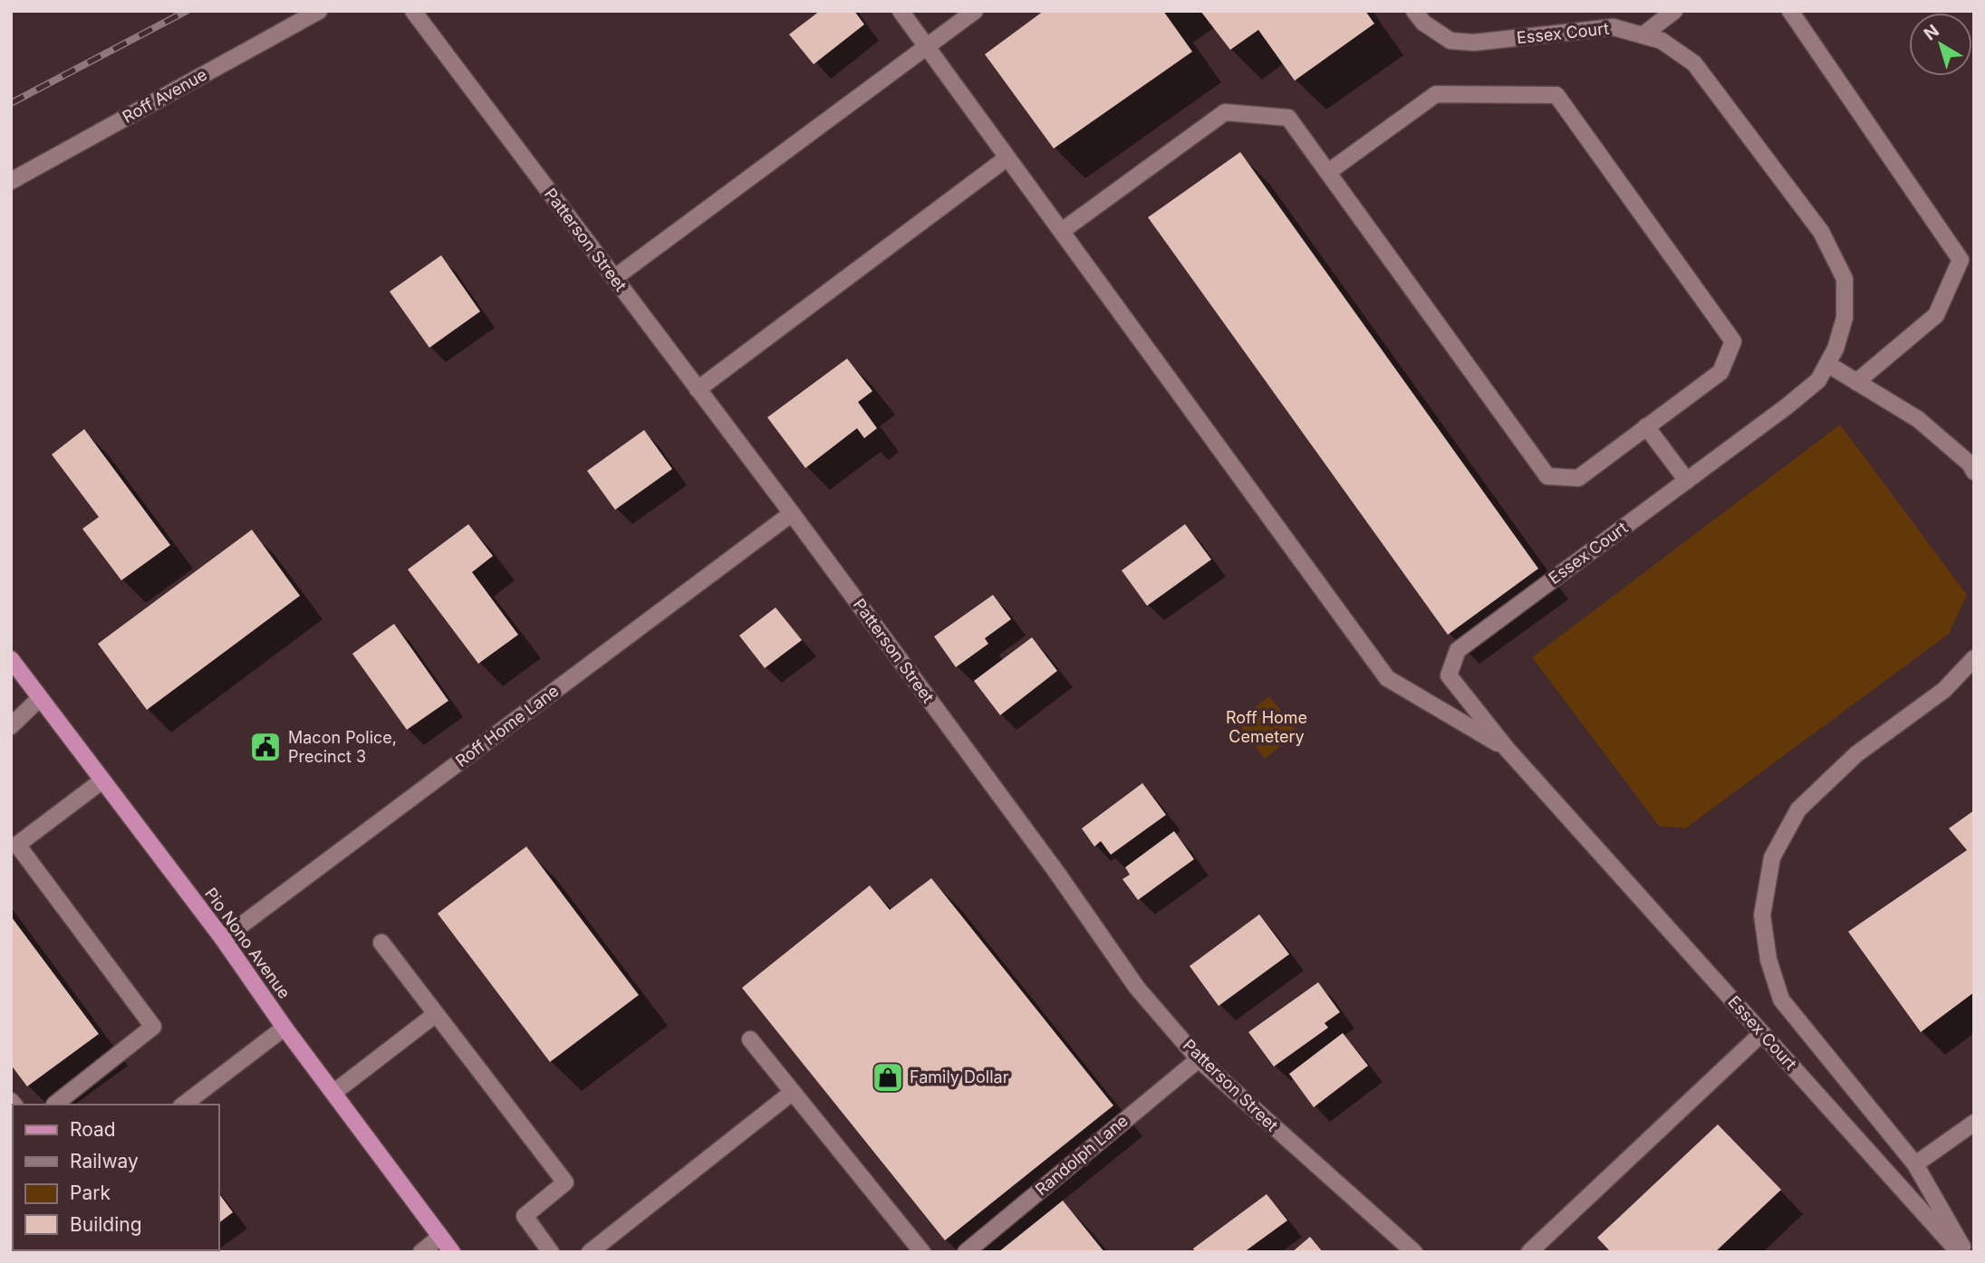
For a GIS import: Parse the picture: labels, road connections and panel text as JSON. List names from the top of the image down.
{
  "streets": {
    "main road": ["Pio Nono Avenue"],
    "street": [
      "Essex Court",
      "Roff Avenue",
      "Patterson Street",
      "Roff Home Lane",
      "Randolph Lane"
    ]
  },
  "crossings": [
    ["Patterson Street", "Roff Home Lane"],
    ["Patterson Street", "Randolph Lane"],
    ["Roff Home Lane", "Pio Nono Avenue"]
  ],
  "parks": ["Roff Home Cemetery"],
  "places": {
    "public building": ["Macon Police, Precinct 3"],
    "shop": ["Family Dollar"]
  },
  "legend": [
    "Road",
    "Railway",
    "Park",
    "Building"
  ],
  "north": "top left"
}
